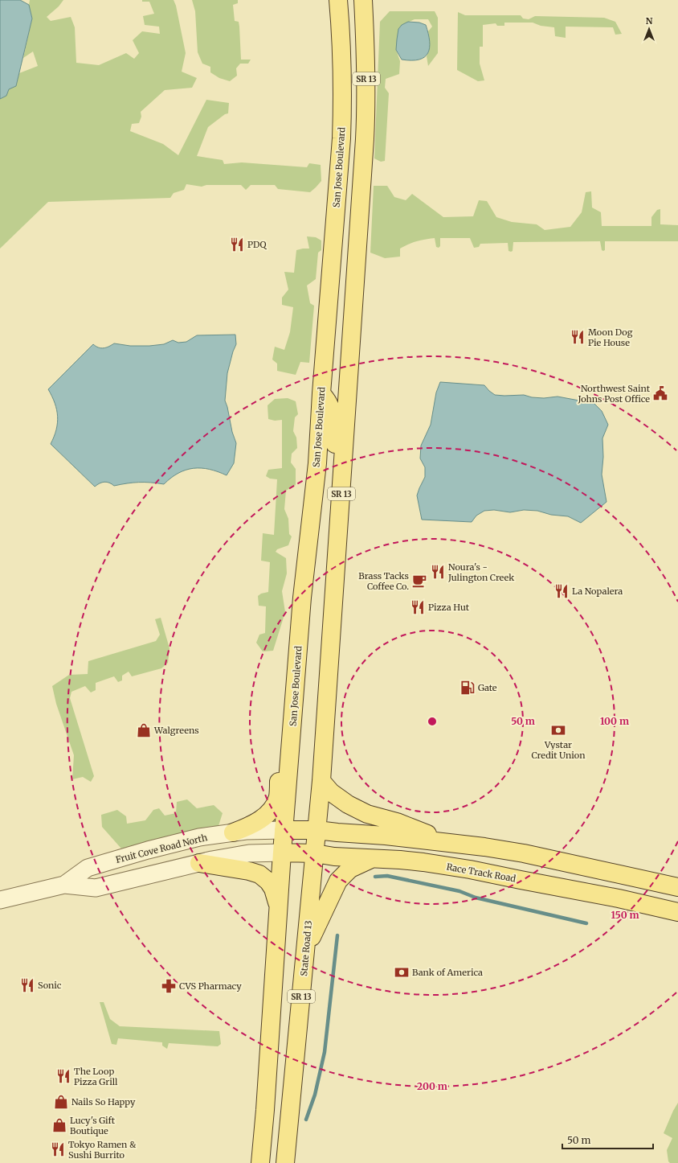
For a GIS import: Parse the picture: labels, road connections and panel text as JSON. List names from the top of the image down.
{
  "streets": {
    "main road": [
      "SR 13",
      "San Jose Boulevard",
      "Race Track Road",
      "State Road 13"
    ],
    "street": ["Fruit Cove Road North"]
  },
  "crossings": [
    ["SR 13", "San Jose Boulevard"],
    ["SR 13", "Fruit Cove Road North"],
    ["SR 13", "Race Track Road"],
    ["SR 13", "State Road 13"],
    ["San Jose Boulevard", "Fruit Cove Road North"],
    ["San Jose Boulevard", "Race Track Road"],
    ["Fruit Cove Road North", "Race Track Road"],
    ["Race Track Road", "State Road 13"]
  ],
  "places": {
    "restaurant": [
      "PDQ",
      "Moon Dog Pie House",
      "Noura's - Julington Creek",
      "La Nopalera",
      "Pizza Hut",
      "Sonic",
      "The Loop Pizza Grill",
      "Tokyo Ramen & Sushi Burrito"
    ],
    "public building": ["Northwest Saint Johns Post Office"],
    "cafe": ["Brass Tacks Coffee Co."],
    "fuel station": ["Gate"],
    "shop": ["Walgreens", "Nails So Happy", "Lucy's Gift Boutique"],
    "bank": ["Vystar Credit Union", "Bank of America"],
    "pharmacy": ["CVS Pharmacy"]
  },
  "scale_bar": "50 m",
  "north": "top",
  "rings": [
    "50 m",
    "100 m",
    "150 m",
    "200 m"
  ]
}
